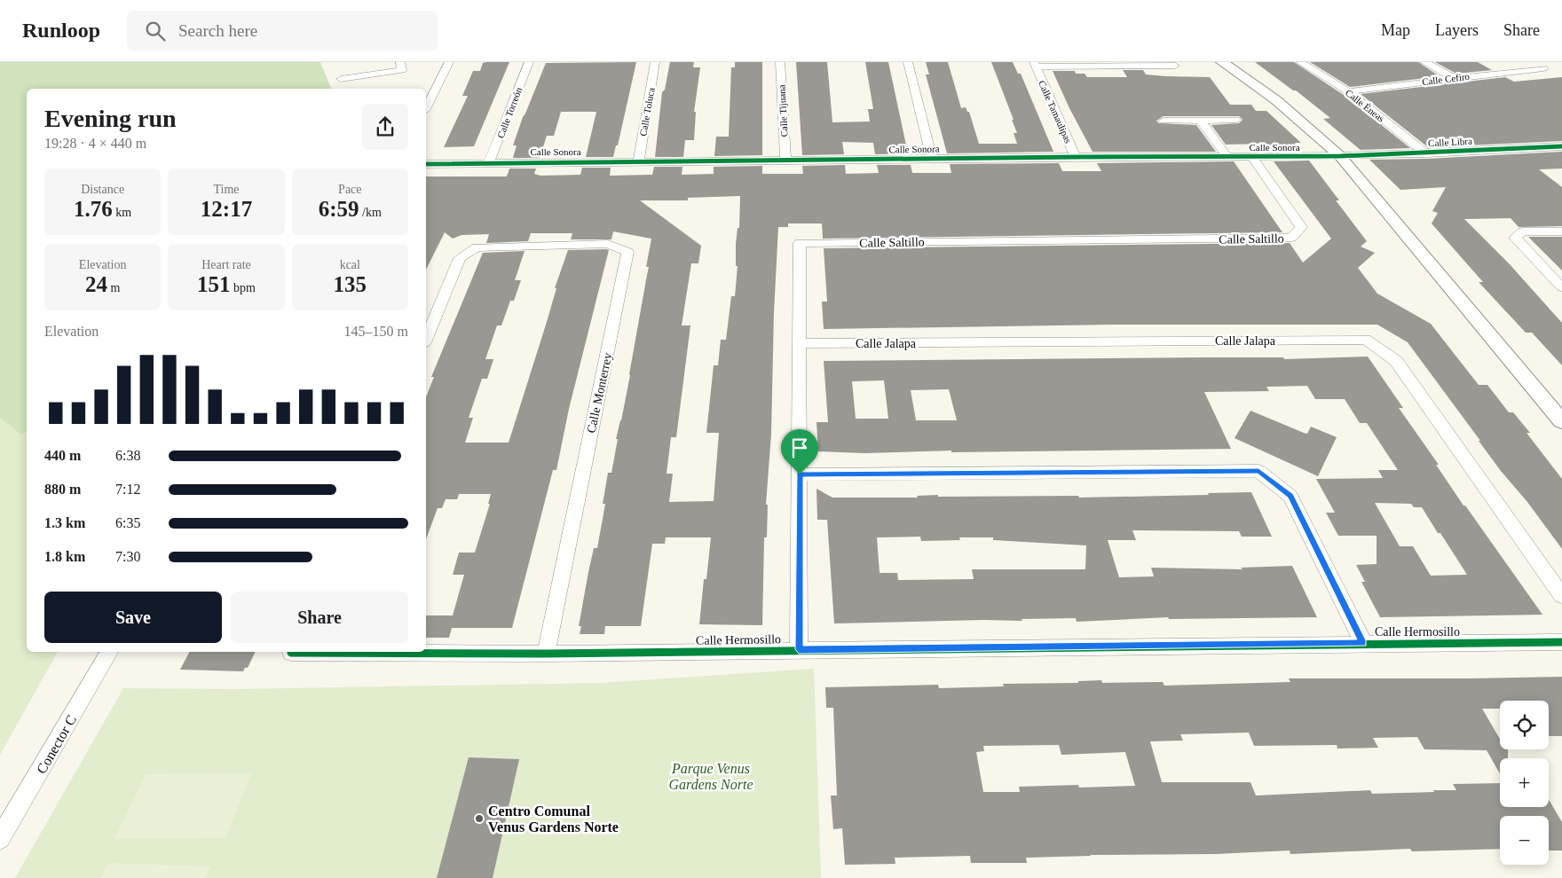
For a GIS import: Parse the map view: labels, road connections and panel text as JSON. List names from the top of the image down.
{
  "streets": {
    "street": [
      "Calle Cefiro",
      "Calle Éneas",
      "Calle Tijuana",
      "Calle Toluca",
      "Calle Tamaulipas",
      "Calle Torreón",
      "Calle Libra",
      "Calle Sonora",
      "Calle Saltillo",
      "Calle Jalapa",
      "Calle Monterrey",
      "Calle Hermosillo",
      "Conector C"
    ]
  },
  "crossings": [
    ["Calle Cefiro", "Calle Éneas"],
    ["Calle Éneas", "Calle Libra"],
    ["Calle Tijuana", "Calle Sonora"],
    ["Calle Toluca", "Calle Sonora"],
    ["Calle Tamaulipas", "Calle Sonora"],
    ["Calle Torreón", "Calle Sonora"],
    ["Calle Libra", "Calle Sonora"],
    ["Calle Sonora", "Calle Saltillo"],
    ["Calle Saltillo", "Calle Jalapa"],
    ["Calle Saltillo", "Calle Hermosillo"],
    ["Calle Monterrey", "Calle Hermosillo"]
  ],
  "parks": ["Parque Venus Gardens Norte"],
  "places": ["Centro Comunal Venus Gardens Norte"],
  "page": {
    "header": "Runloop",
    "search": "Search here",
    "nav": ["Map", "Layers", "Share"],
    "heading": ["Evening run", "19:28 · 4 × 440 m"],
    "stats": [
      ["Distance", "1.76 km"],
      ["Time", "12:17"],
      ["Pace", "6:59 /km"],
      ["Elevation", "24 m"],
      ["Heart rate", "151 bpm"],
      ["kcal", "135"]
    ],
    "chart": ["Elevation", "145–150 m"],
    "list": [
      {
        "name": "440 m",
        "note": "6:38"
      },
      {
        "name": "880 m",
        "note": "7:12"
      },
      {
        "name": "1.3 km",
        "note": "6:35"
      },
      {
        "name": "1.8 km",
        "note": "7:30"
      }
    ],
    "buttons": ["Save", "Share"],
    "map_buttons": ["+", "−"]
  }
}
